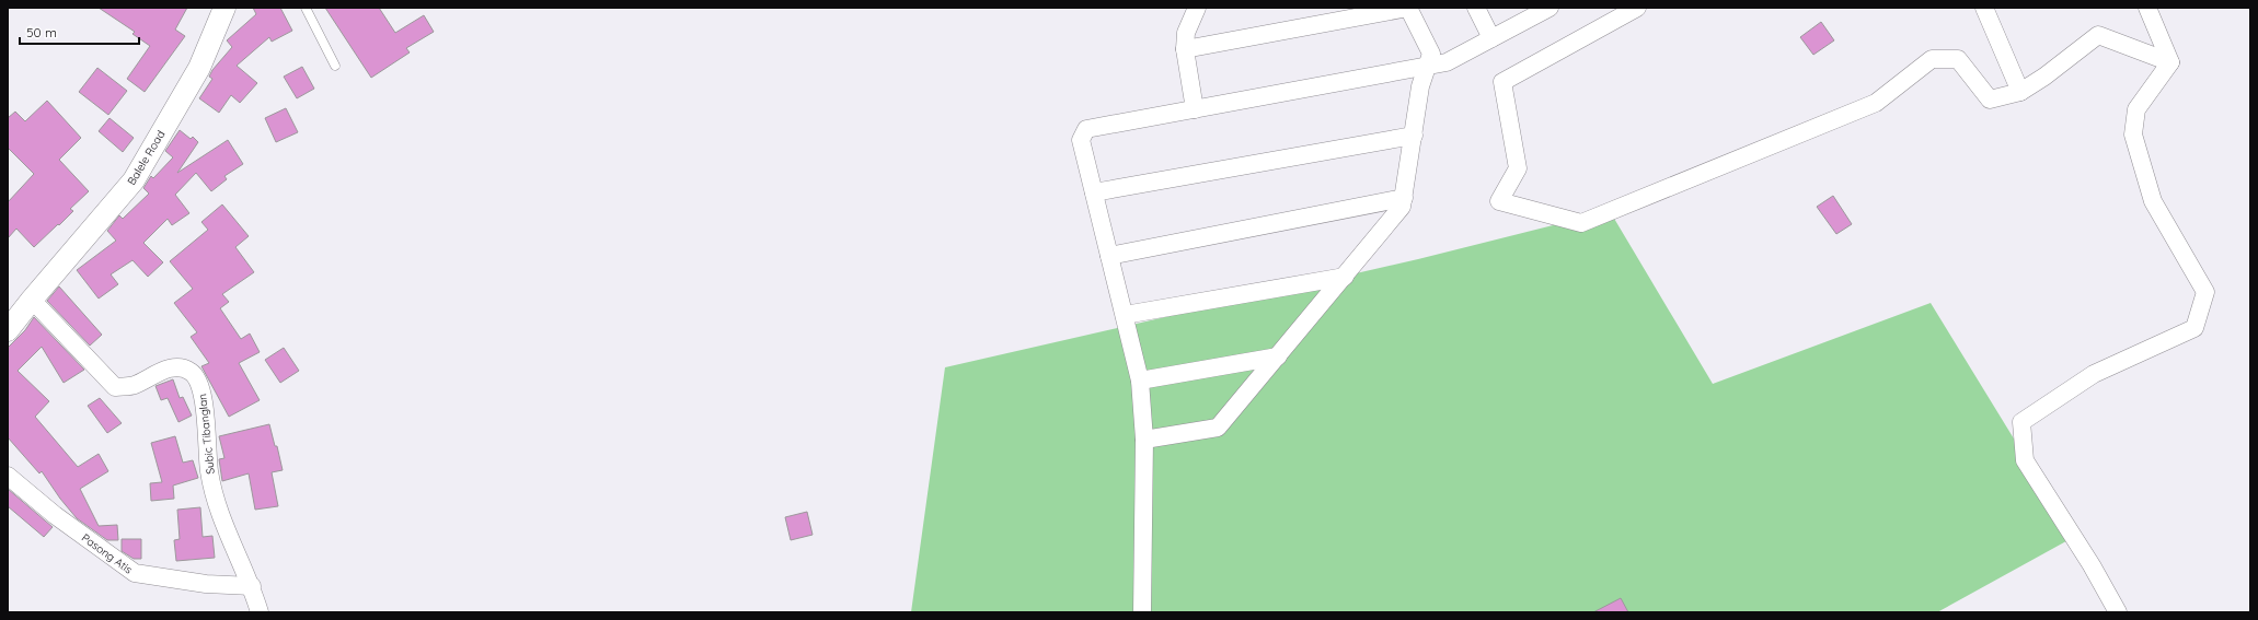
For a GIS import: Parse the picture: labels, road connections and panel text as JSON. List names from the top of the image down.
{
  "streets": {
    "street": ["Balele Road", "Subic Tibanglan", "Pasong Atis"]
  },
  "crossings": [
    ["Balele Road", "Subic Tibanglan"],
    ["Subic Tibanglan", "Pasong Atis"]
  ],
  "scale_bar": "50 m"
}
